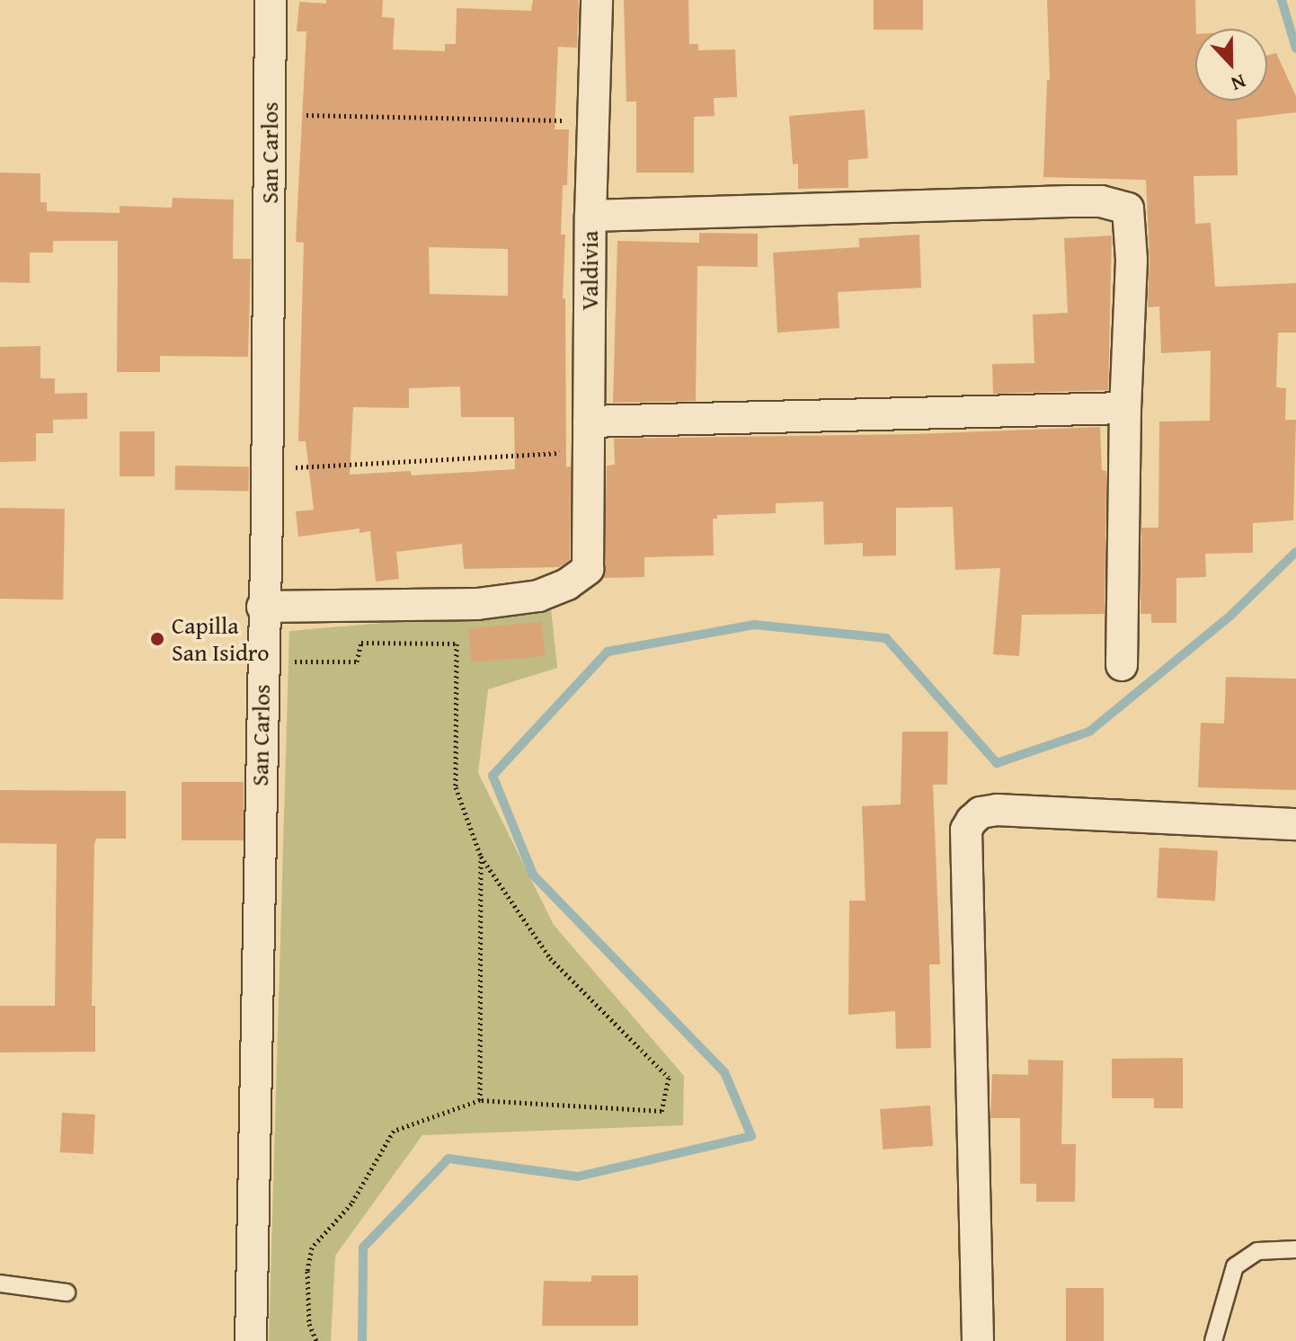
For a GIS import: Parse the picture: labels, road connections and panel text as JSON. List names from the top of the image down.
{
  "streets": {
    "street": ["San Carlos", "Valdivia"]
  },
  "crossings": [
    ["San Carlos", "Valdivia"]
  ],
  "places": ["Capilla San Isidro"],
  "north": "bottom"
}
